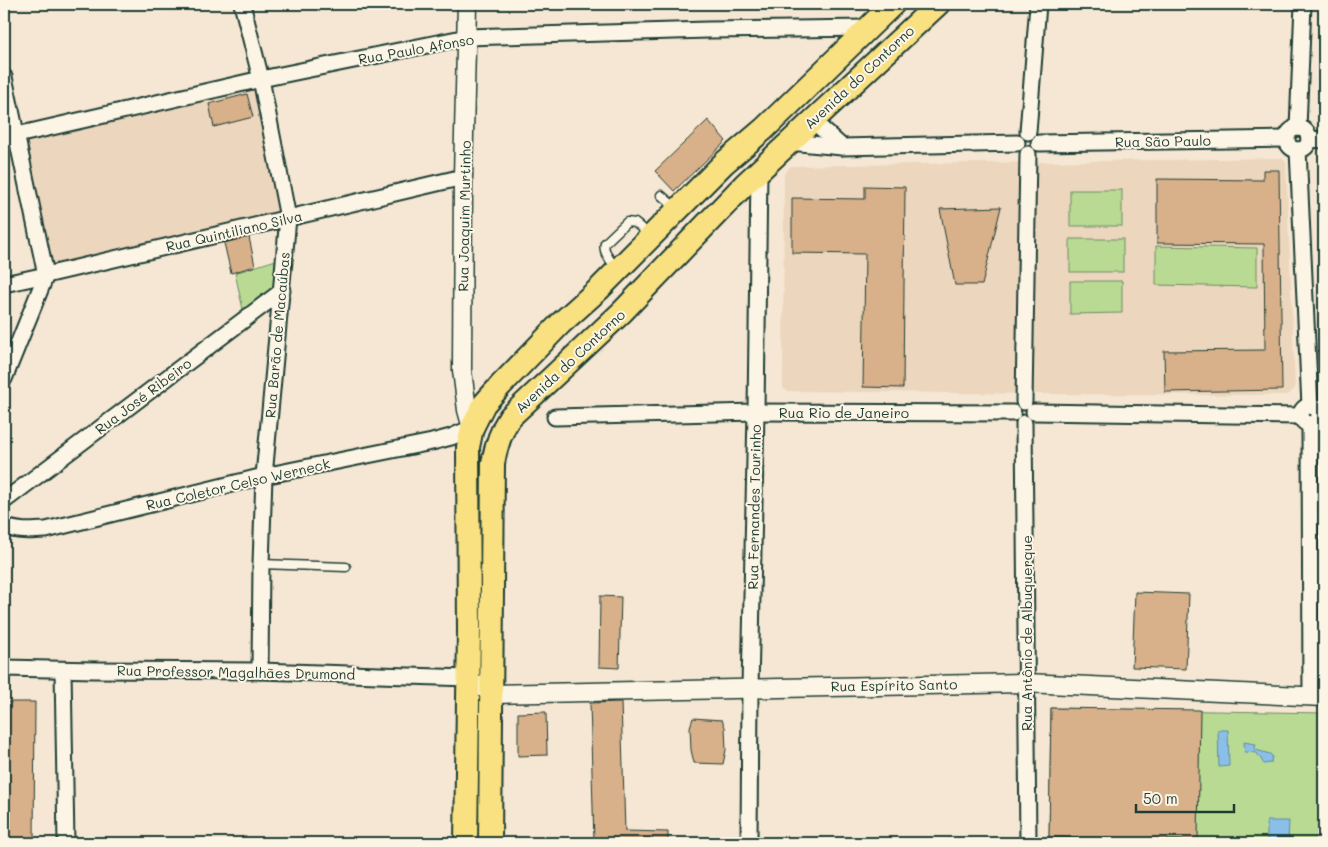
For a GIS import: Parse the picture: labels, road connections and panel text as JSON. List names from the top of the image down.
{
  "streets": {
    "main road": ["Avenida do Contorno"],
    "street": [
      "Rua Paulo Afonso",
      "Rua São Paulo",
      "Rua Joaquim Murtinho",
      "Rua Quintiliano Silva",
      "Rua Barão de Macaúbas",
      "Rua José Ribeiro",
      "Rua Rio de Janeiro",
      "Rua Coletor Celso Werneck",
      "Rua Fernandes Tourinho",
      "Rua Antônio de Albuquerque",
      "Rua Professor Magalhães Drumond",
      "Rua Espírito Santo"
    ]
  },
  "crossings": [
    ["Rua Paulo Afonso", "Avenida do Contorno"],
    ["Rua Paulo Afonso", "Rua Joaquim Murtinho"],
    ["Rua Paulo Afonso", "Rua Barão de Macaúbas"],
    ["Avenida do Contorno", "Rua São Paulo"],
    ["Avenida do Contorno", "Rua Joaquim Murtinho"],
    ["Avenida do Contorno", "Rua Coletor Celso Werneck"],
    ["Avenida do Contorno", "Rua Fernandes Tourinho"],
    ["Avenida do Contorno", "Rua Professor Magalhães Drumond"],
    ["Avenida do Contorno", "Rua Espírito Santo"],
    ["Rua São Paulo", "Rua Antônio de Albuquerque"],
    ["Rua Joaquim Murtinho", "Rua Quintiliano Silva"],
    ["Rua Joaquim Murtinho", "Rua Coletor Celso Werneck"],
    ["Rua Quintiliano Silva", "Rua Barão de Macaúbas"],
    ["Rua Barão de Macaúbas", "Rua José Ribeiro"],
    ["Rua Barão de Macaúbas", "Rua Coletor Celso Werneck"],
    ["Rua Barão de Macaúbas", "Rua Professor Magalhães Drumond"],
    ["Rua Rio de Janeiro", "Rua Fernandes Tourinho"],
    ["Rua Rio de Janeiro", "Rua Antônio de Albuquerque"],
    ["Rua Fernandes Tourinho", "Rua Espírito Santo"],
    ["Rua Antônio de Albuquerque", "Rua Espírito Santo"]
  ],
  "scale_bar": "50 m"
}
